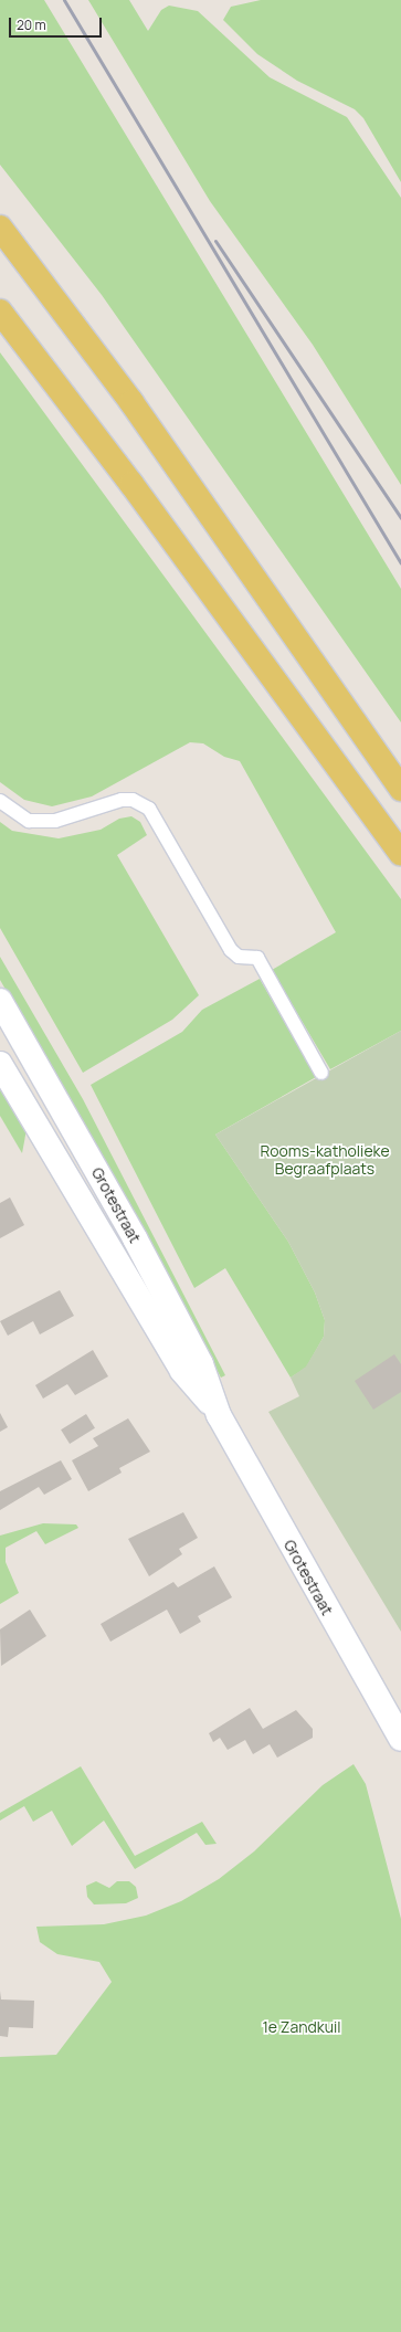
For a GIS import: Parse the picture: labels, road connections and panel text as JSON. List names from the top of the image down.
{
  "streets": {
    "street": ["Grotestraat"]
  },
  "parks": ["Rooms-katholieke Begraafplaats", "1e Zandkuil"],
  "scale_bar": "20 m"
}
